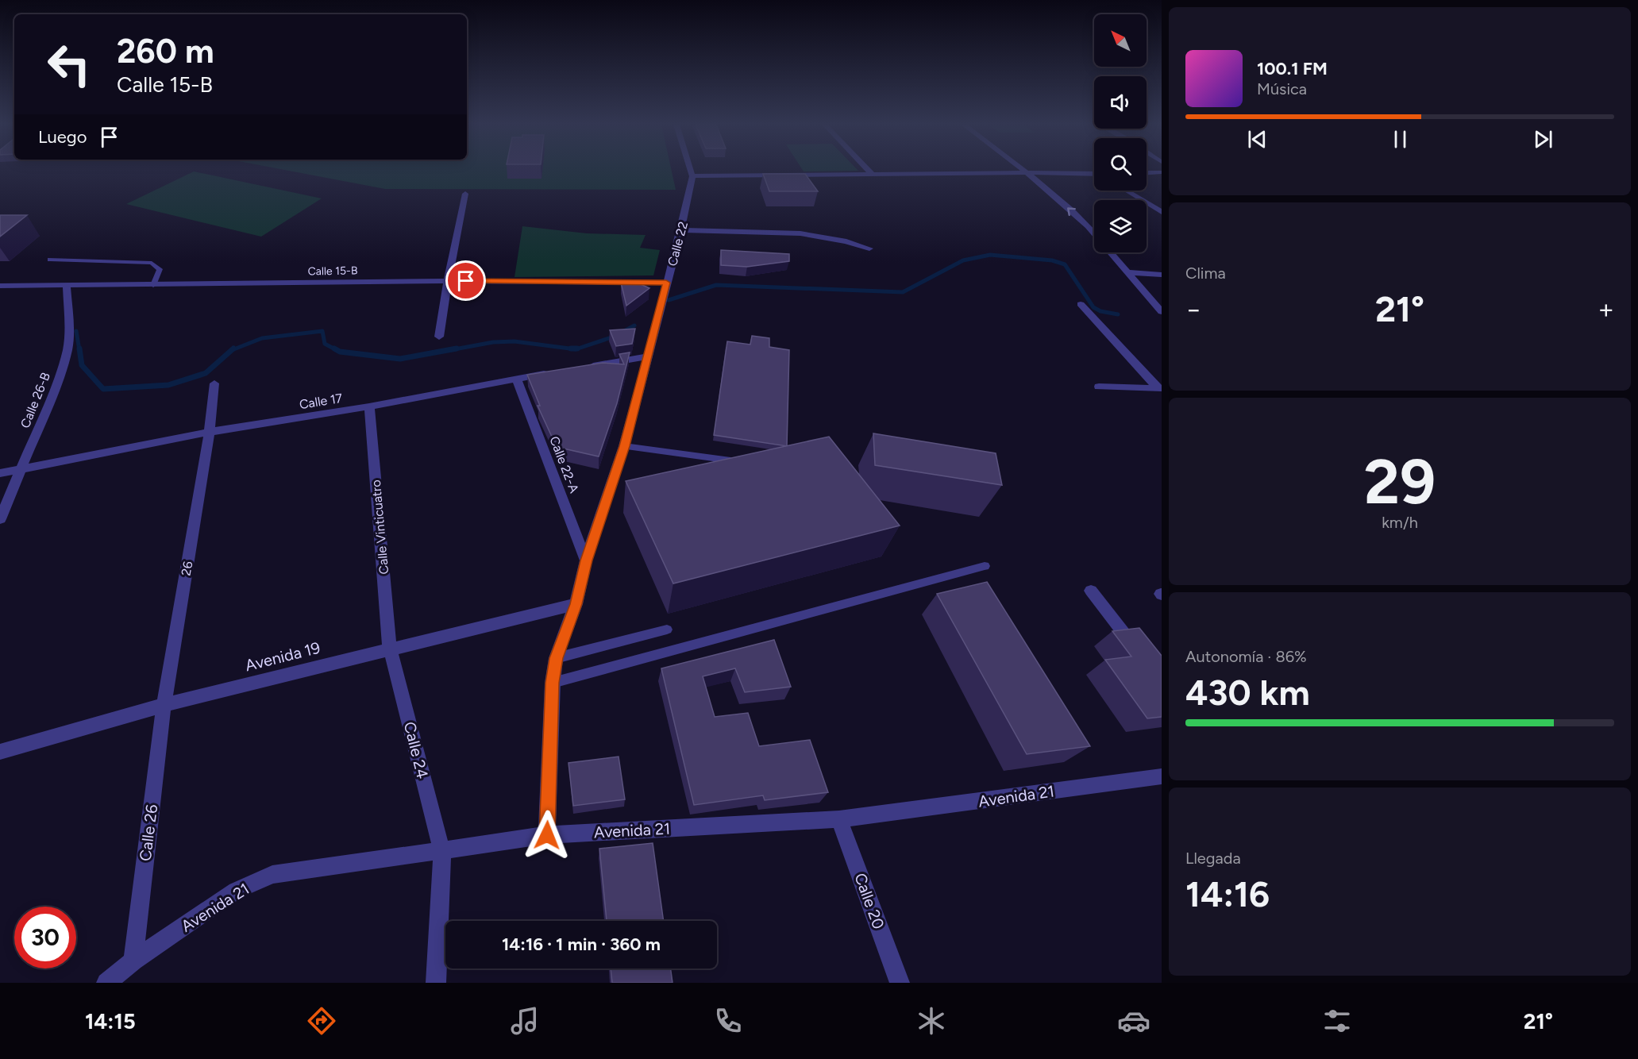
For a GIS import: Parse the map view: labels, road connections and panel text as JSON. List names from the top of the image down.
{
  "streets": {
    "street": [
      "Calle 22",
      "Calle 15-B",
      "Calle 26-B",
      "Calle 17",
      "Calle 22-A",
      "Calle Vinticuatro",
      "26",
      "Avenida 19",
      "Calle 24",
      "Avenida 21",
      "Calle 26",
      "Calle 20"
    ]
  },
  "crossings": [
    ["Calle 22", "Calle 15-B"],
    ["Calle 22", "Calle 22-A"],
    ["Calle 22", "Avenida 19"],
    ["Calle 22", "Avenida 21"],
    ["Calle 15-B", "Calle 26-B"],
    ["Calle 26-B", "Calle 17"],
    ["Calle 17", "Calle 22-A"],
    ["Calle 17", "Calle Vinticuatro"],
    ["Calle 17", "26"],
    ["Calle Vinticuatro", "Avenida 19"],
    ["Calle Vinticuatro", "Calle 24"],
    ["26", "Avenida 19"],
    ["26", "Calle 26"],
    ["Avenida 19", "Calle 24"],
    ["Avenida 19", "Calle 26"],
    ["Calle 24", "Avenida 21"],
    ["Avenida 21", "Calle 26"],
    ["Avenida 21", "Calle 20"]
  ],
  "north": "top left",
  "page": {
    "turn": ["260 m", "Calle 15-B"],
    "song": ["100.1 FM", "Música"],
    "then": "Luego",
    "tile": [
      "Clima",
      ["29", "km/h"],
      ["Autonomía · 86%", "430 km"],
      ["Llegada", "14:16"]
    ],
    "heat": ["−", "21°", "+"],
    "limit": "30",
    "trip": "14:16 · 1 min · 360 m",
    "tabs": ["14:15", "21°"]
  }
}
